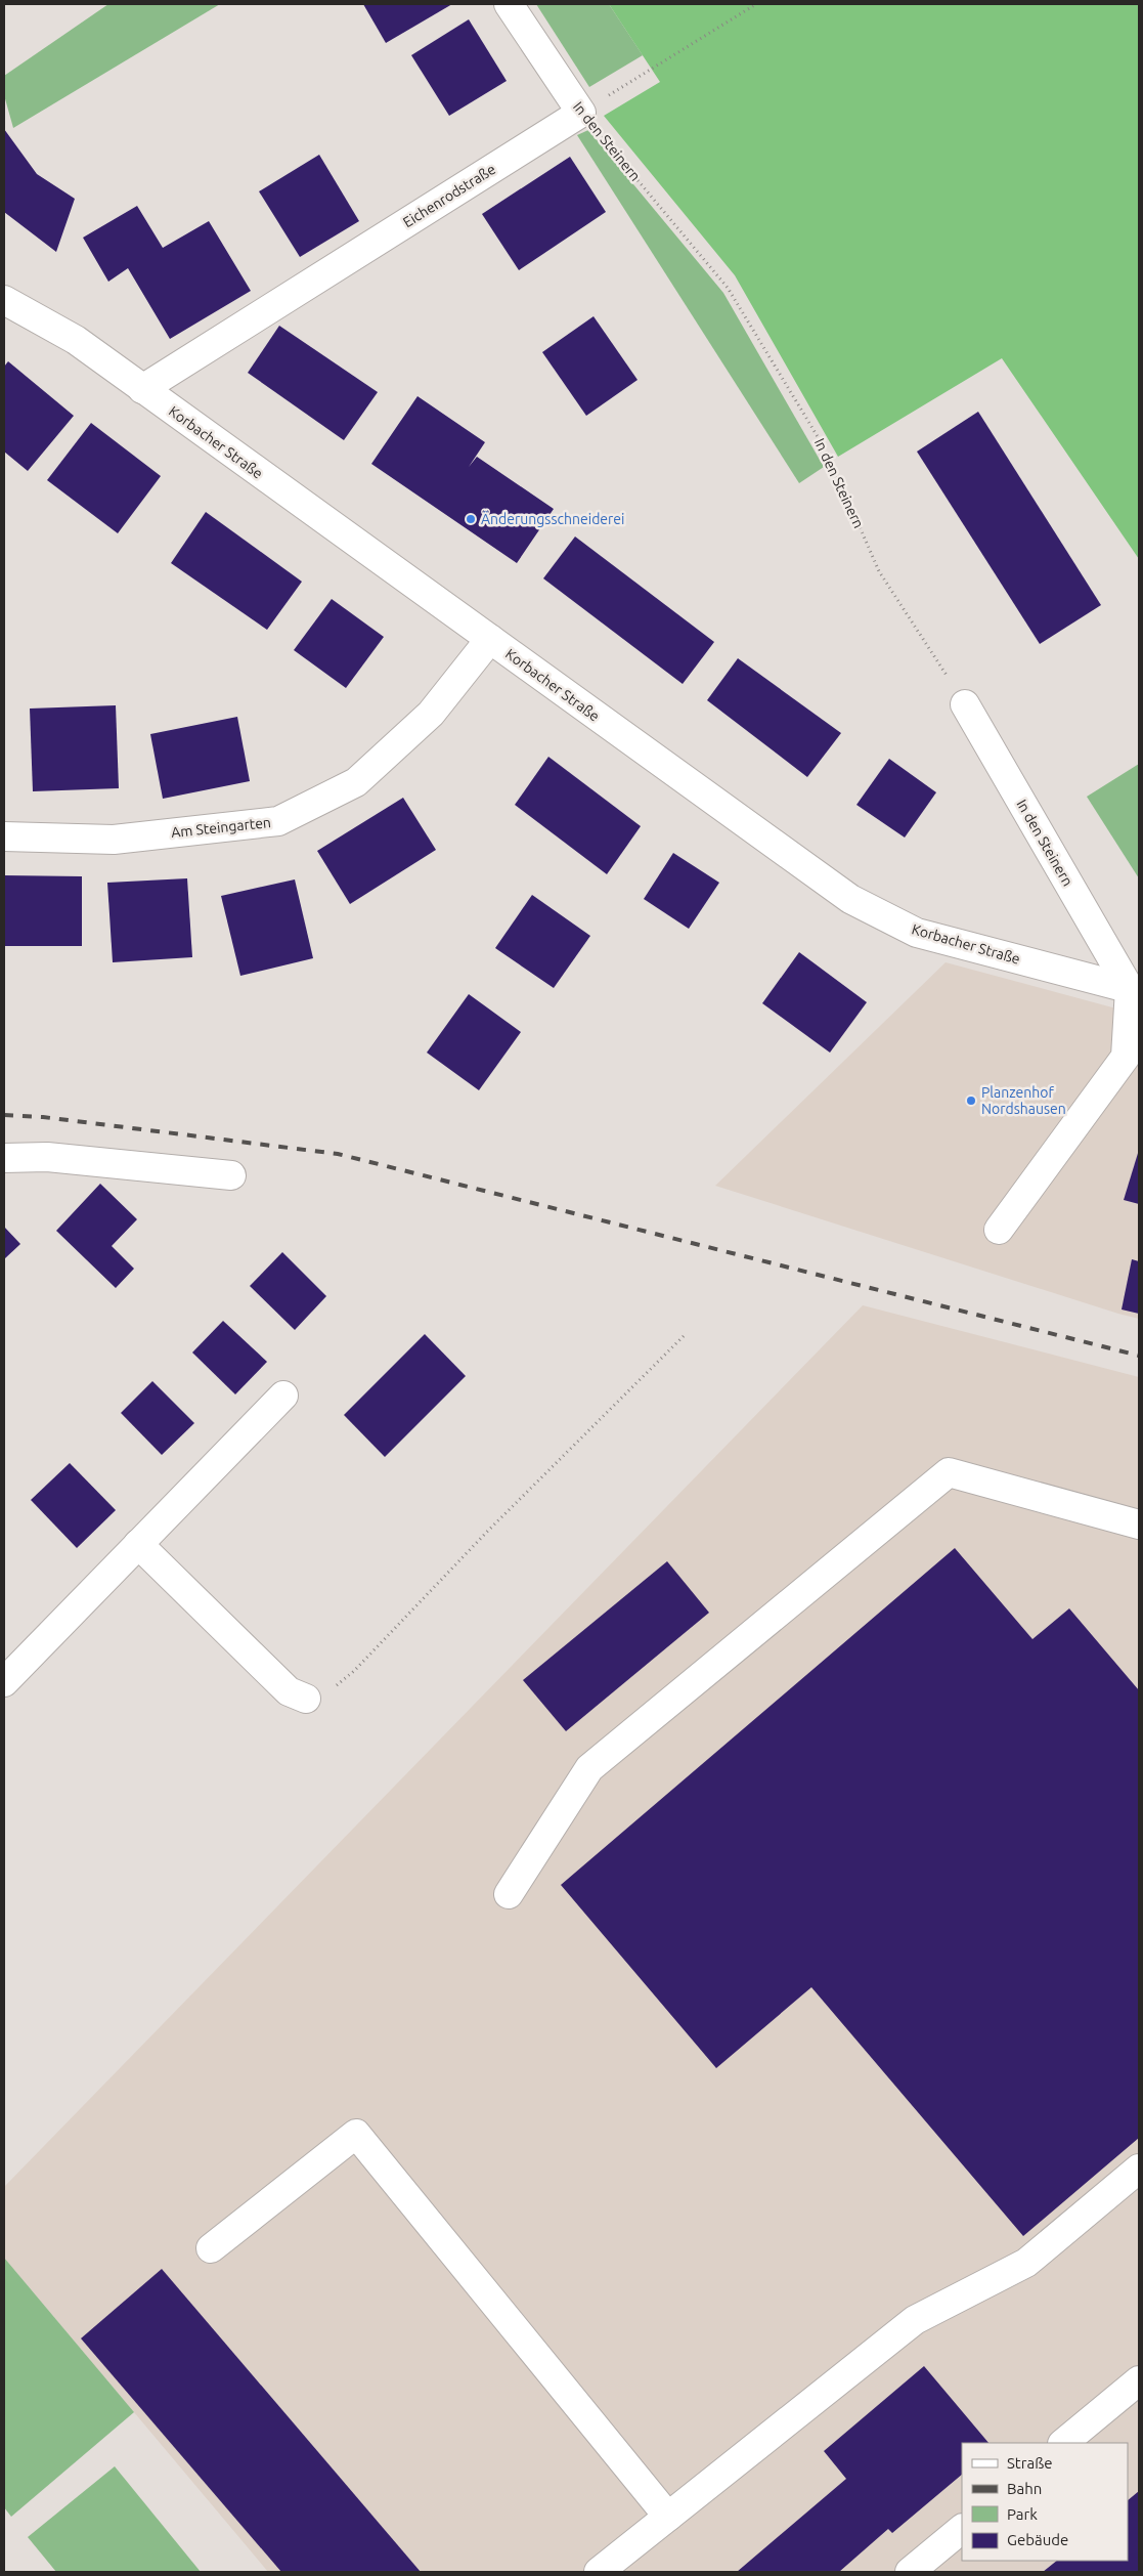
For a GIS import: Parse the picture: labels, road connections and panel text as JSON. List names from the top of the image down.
{
  "streets": {
    "street": [
      "In den Steinern",
      "Eichenrodstraße",
      "Korbacher Straße",
      "Am Steingarten"
    ]
  },
  "crossings": [
    ["In den Steinern", "Eichenrodstraße"],
    ["In den Steinern", "Korbacher Straße"],
    ["Eichenrodstraße", "Korbacher Straße"],
    ["Korbacher Straße", "Am Steingarten"]
  ],
  "places": ["Änderungsschneiderei", "Planzenhof Nordshausen"],
  "legend": [
    "Straße",
    "Bahn",
    "Park",
    "Gebäude"
  ]
}
